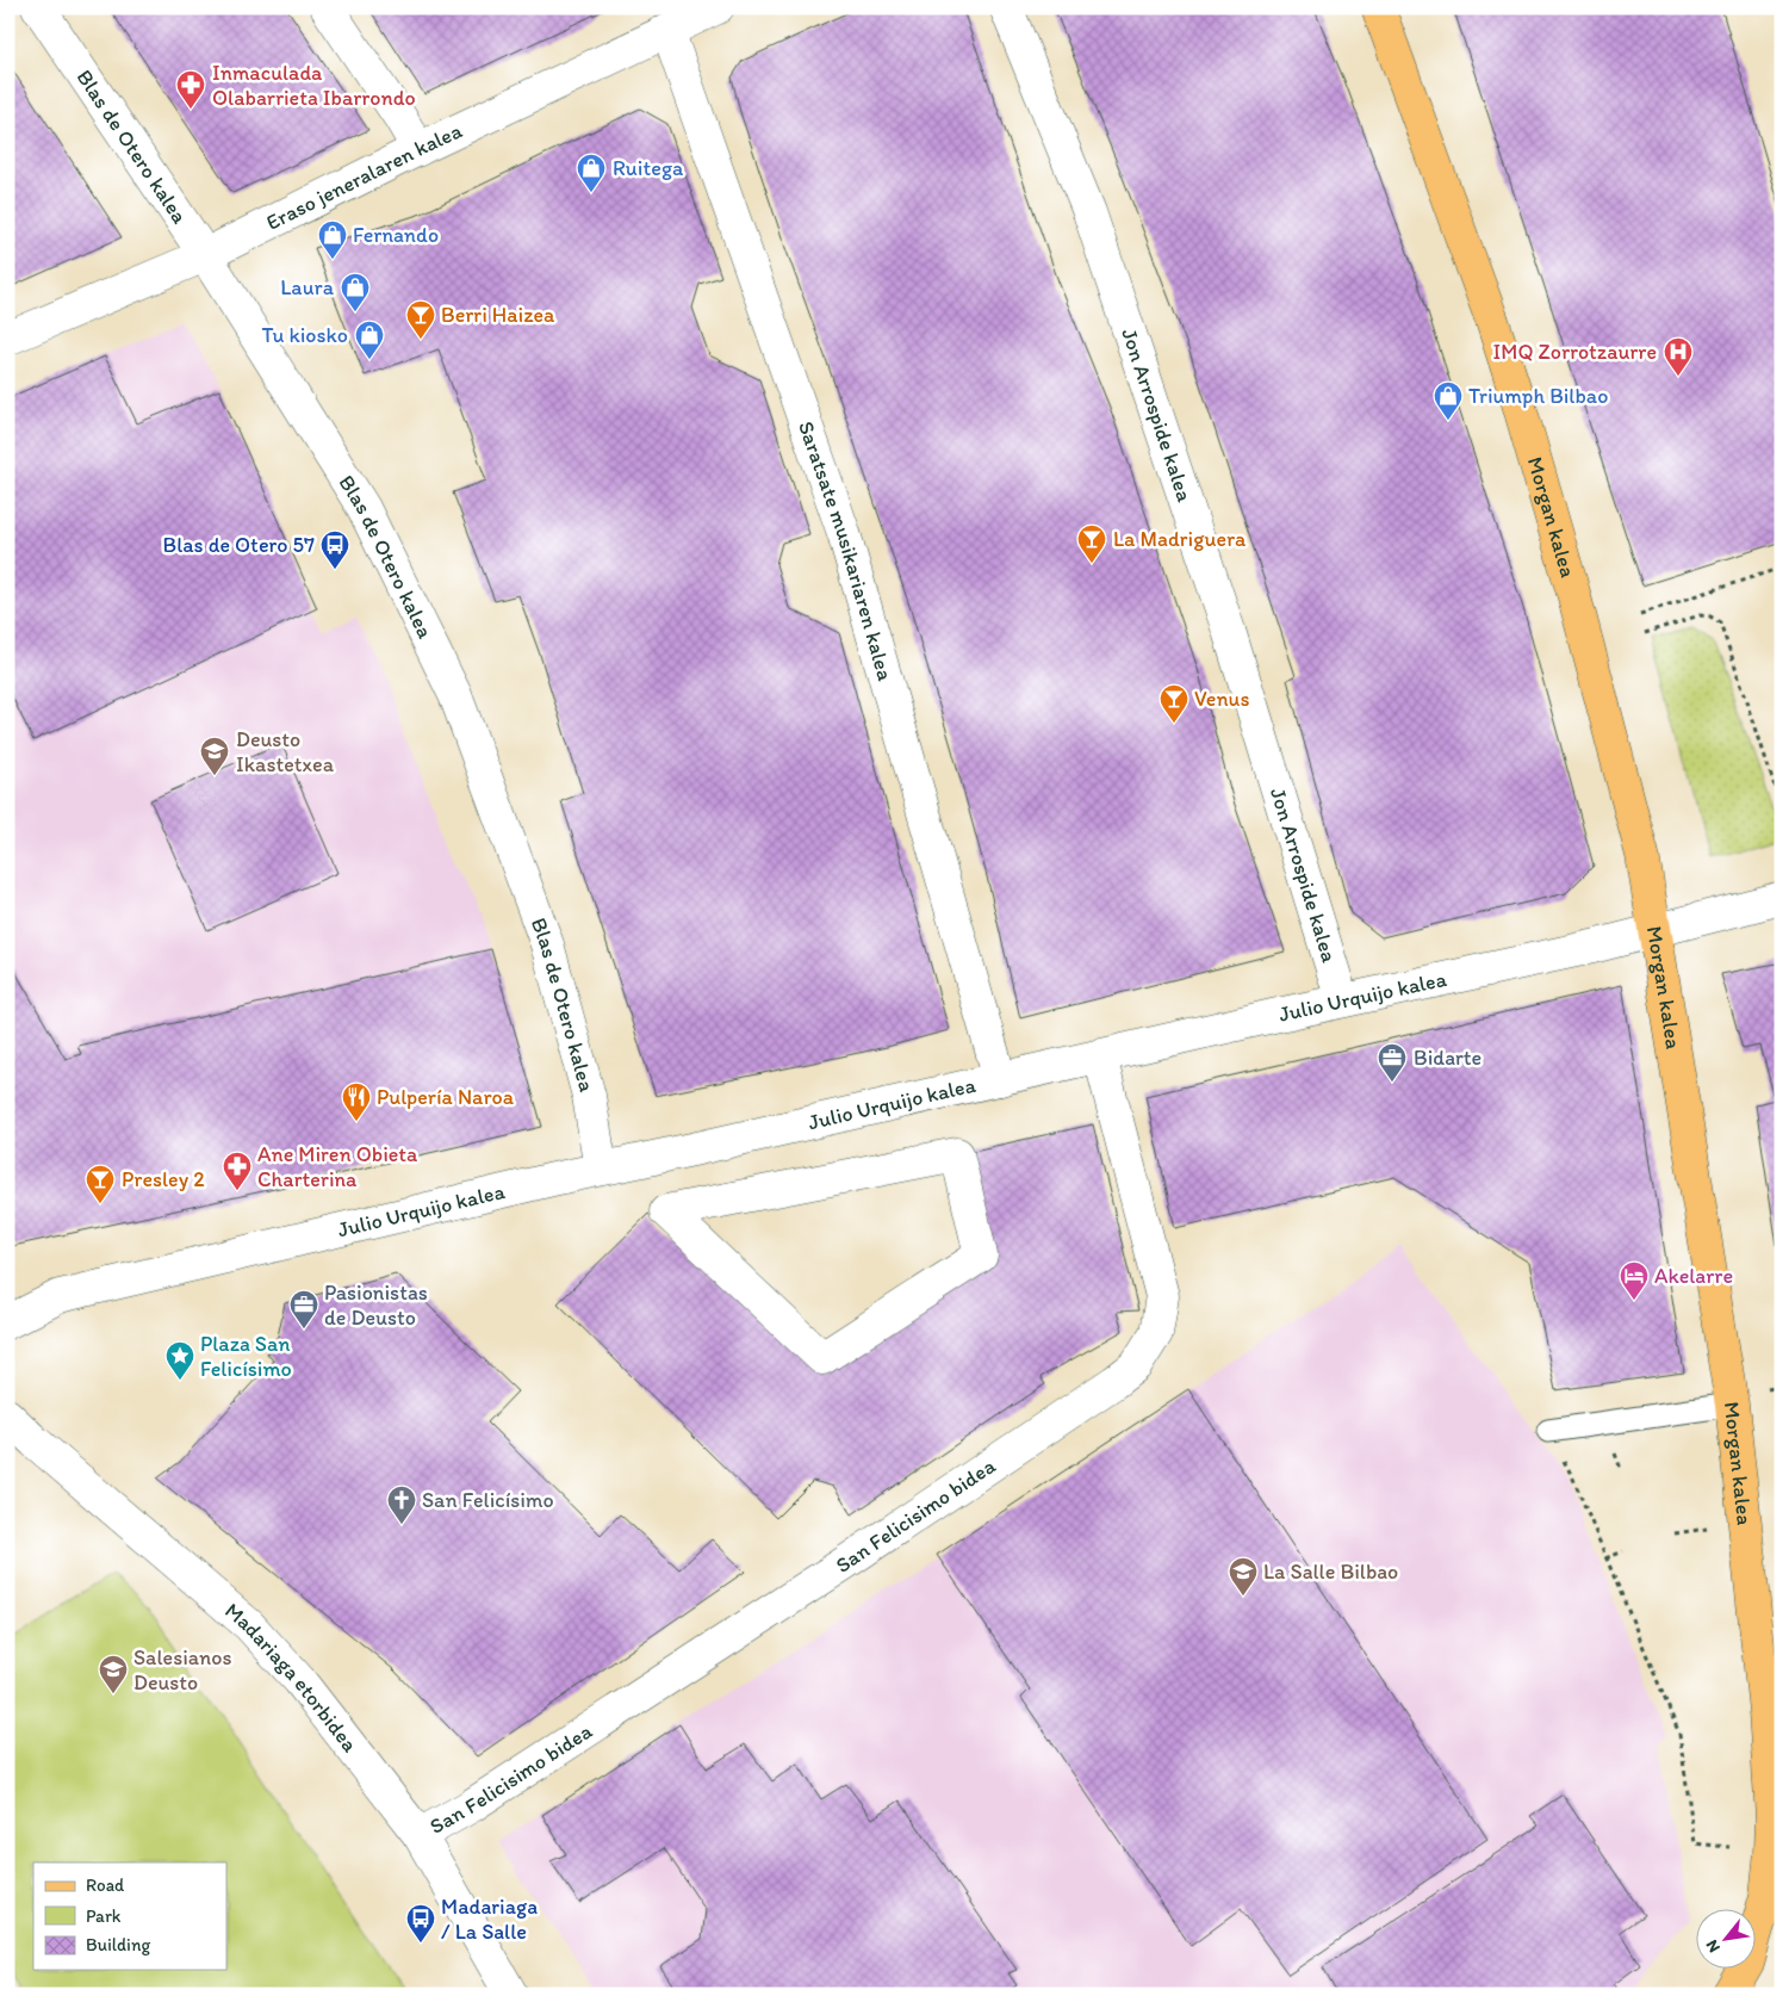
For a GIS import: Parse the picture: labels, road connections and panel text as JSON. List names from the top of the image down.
{
  "streets": {
    "main road": ["Morgan kalea"],
    "street": [
      "Blas de Otero kalea",
      "Eraso jeneralaren kalea",
      "Jon Arrospide kalea",
      "Saratsate musikariaren kalea",
      "Julio Urquijo kalea",
      "San Felicisimo bidea",
      "Madariaga etorbidea"
    ]
  },
  "crossings": [
    ["Blas de Otero kalea", "Eraso jeneralaren kalea"],
    ["Blas de Otero kalea", "Julio Urquijo kalea"],
    ["Eraso jeneralaren kalea", "Saratsate musikariaren kalea"],
    ["Jon Arrospide kalea", "Julio Urquijo kalea"],
    ["Morgan kalea", "Julio Urquijo kalea"],
    ["Saratsate musikariaren kalea", "Julio Urquijo kalea"],
    ["Julio Urquijo kalea", "San Felicisimo bidea"],
    ["San Felicisimo bidea", "Madariaga etorbidea"]
  ],
  "places": {
    "pharmacy": ["Inmaculada Olabarrieta Ibarrondo", "Ane Miren Obieta Charterina"],
    "shop": [
      "Ruitega",
      "Fernando",
      "Laura",
      "Tu kiosko",
      "Triumph Bilbao"
    ],
    "bar": [
      "Berri Haizea",
      "La Madriguera",
      "Venus",
      "Presley 2"
    ],
    "hospital": ["IMQ Zorrotzaurre"],
    "bus stop": ["Blas de Otero 57", "Madariaga / La Salle"],
    "school or university": ["Deusto Ikastetxea", "La Salle Bilbao", "Salesianos Deusto"],
    "office": ["Bidarte", "Pasionistas de Deusto"],
    "restaurant": ["Pulpería Naroa"],
    "hotel": ["Akelarre"],
    "place": ["Plaza San Felicísimo"],
    "church": ["San Felicísimo"]
  },
  "legend": ["Road", "Park", "Building"],
  "north": "bottom left"
}
